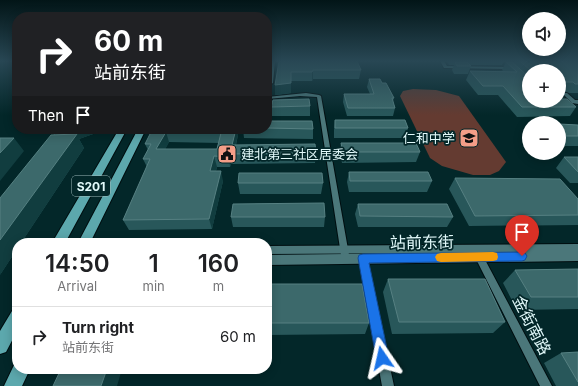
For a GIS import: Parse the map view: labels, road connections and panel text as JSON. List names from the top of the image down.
{
  "streets": {
    "main road": ["S201"],
    "street": ["站前东街", "金街南路"]
  },
  "crossings": [
    ["站前东街", "金街南路"]
  ],
  "places": {
    "school or university": ["仁和中学"],
    "public building": ["建北第三社区居委会"]
  },
  "page": {
    "map_buttons": ["+", "−"],
    "turn": ["60 m", "站前东街"],
    "then": "Then",
    "eta": [
      "14:50",
      "Arrival",
      "1",
      "min",
      "160",
      "m"
    ],
    "list": [
      {
        "name": "Turn right",
        "note": "站前东街",
        "value": "60 m"
      }
    ]
  }
}
